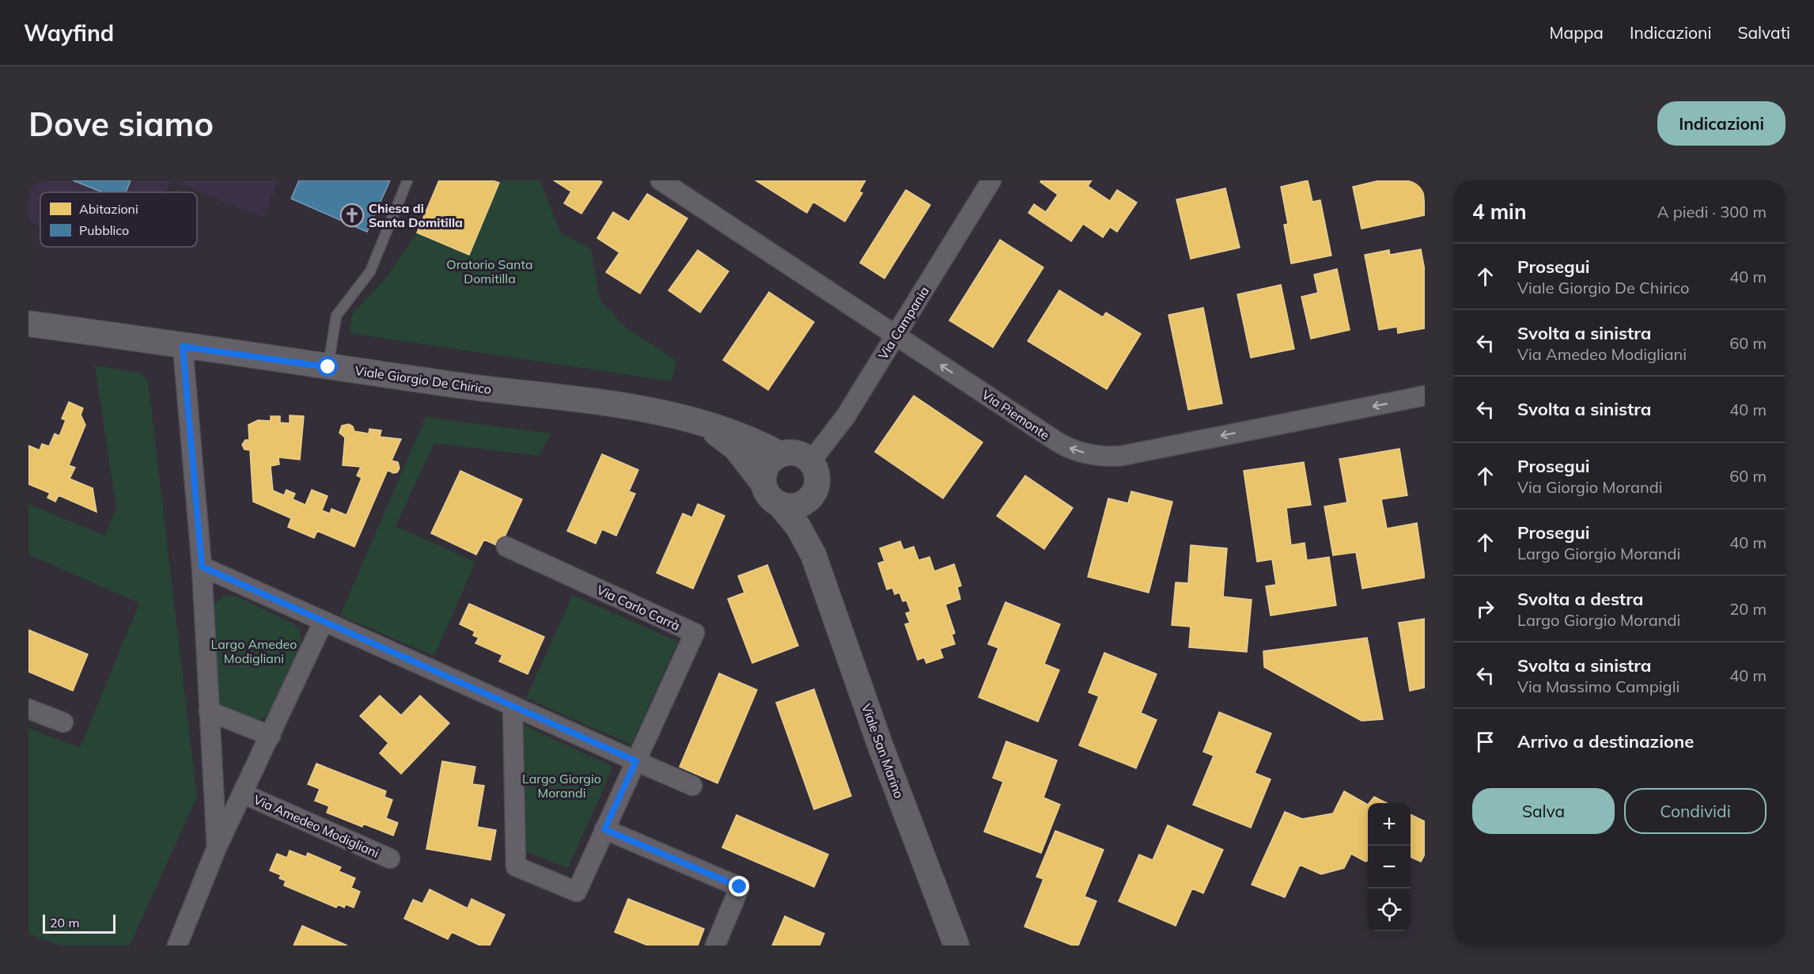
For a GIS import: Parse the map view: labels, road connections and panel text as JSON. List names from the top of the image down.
{
  "streets": {
    "street": [
      "Via Campania",
      "Viale Giorgio De Chirico",
      "Via Piemonte",
      "Via Carlo Carrà",
      "Viale San Marino",
      "Via Amedeo Modigliani"
    ]
  },
  "crossings": [
    ["Via Campania", "Viale Giorgio De Chirico"],
    ["Via Campania", "Via Piemonte"],
    ["Via Campania", "Viale San Marino"],
    ["Viale Giorgio De Chirico", "Viale San Marino"]
  ],
  "one_way": ["Via Piemonte"],
  "parks": ["Oratorio Santa Domitilla", "Largo Amedeo Modigliani", "Largo Giorgio Morandi"],
  "places": {
    "church": ["Chiesa di Santa Domitilla"]
  },
  "legend": ["Abitazioni", "Pubblico"],
  "scale_bar": "20 m",
  "page": {
    "header": "Wayfind",
    "nav": ["Mappa", "Indicazioni", "Salvati"],
    "buttons": [
      "Indicazioni",
      ["Salva", "Condividi"]
    ],
    "title": "Dove siamo",
    "heading": ["4 min", "A piedi · 300 m"],
    "list": [
      ["Prosegui", "Viale Giorgio De Chirico", "40 m"],
      ["Svolta a sinistra", "Via Amedeo Modigliani", "60 m"],
      ["Svolta a sinistra", "40 m"],
      ["Prosegui", "Via Giorgio Morandi", "60 m"],
      ["Prosegui", "Largo Giorgio Morandi", "40 m"],
      ["Svolta a destra", "Largo Giorgio Morandi", "20 m"],
      ["Svolta a sinistra", "Via Massimo Campigli", "40 m"],
      "Arrivo a destinazione"
    ],
    "map_buttons": ["+", "−"],
    "scale": "20 m"
  }
}
